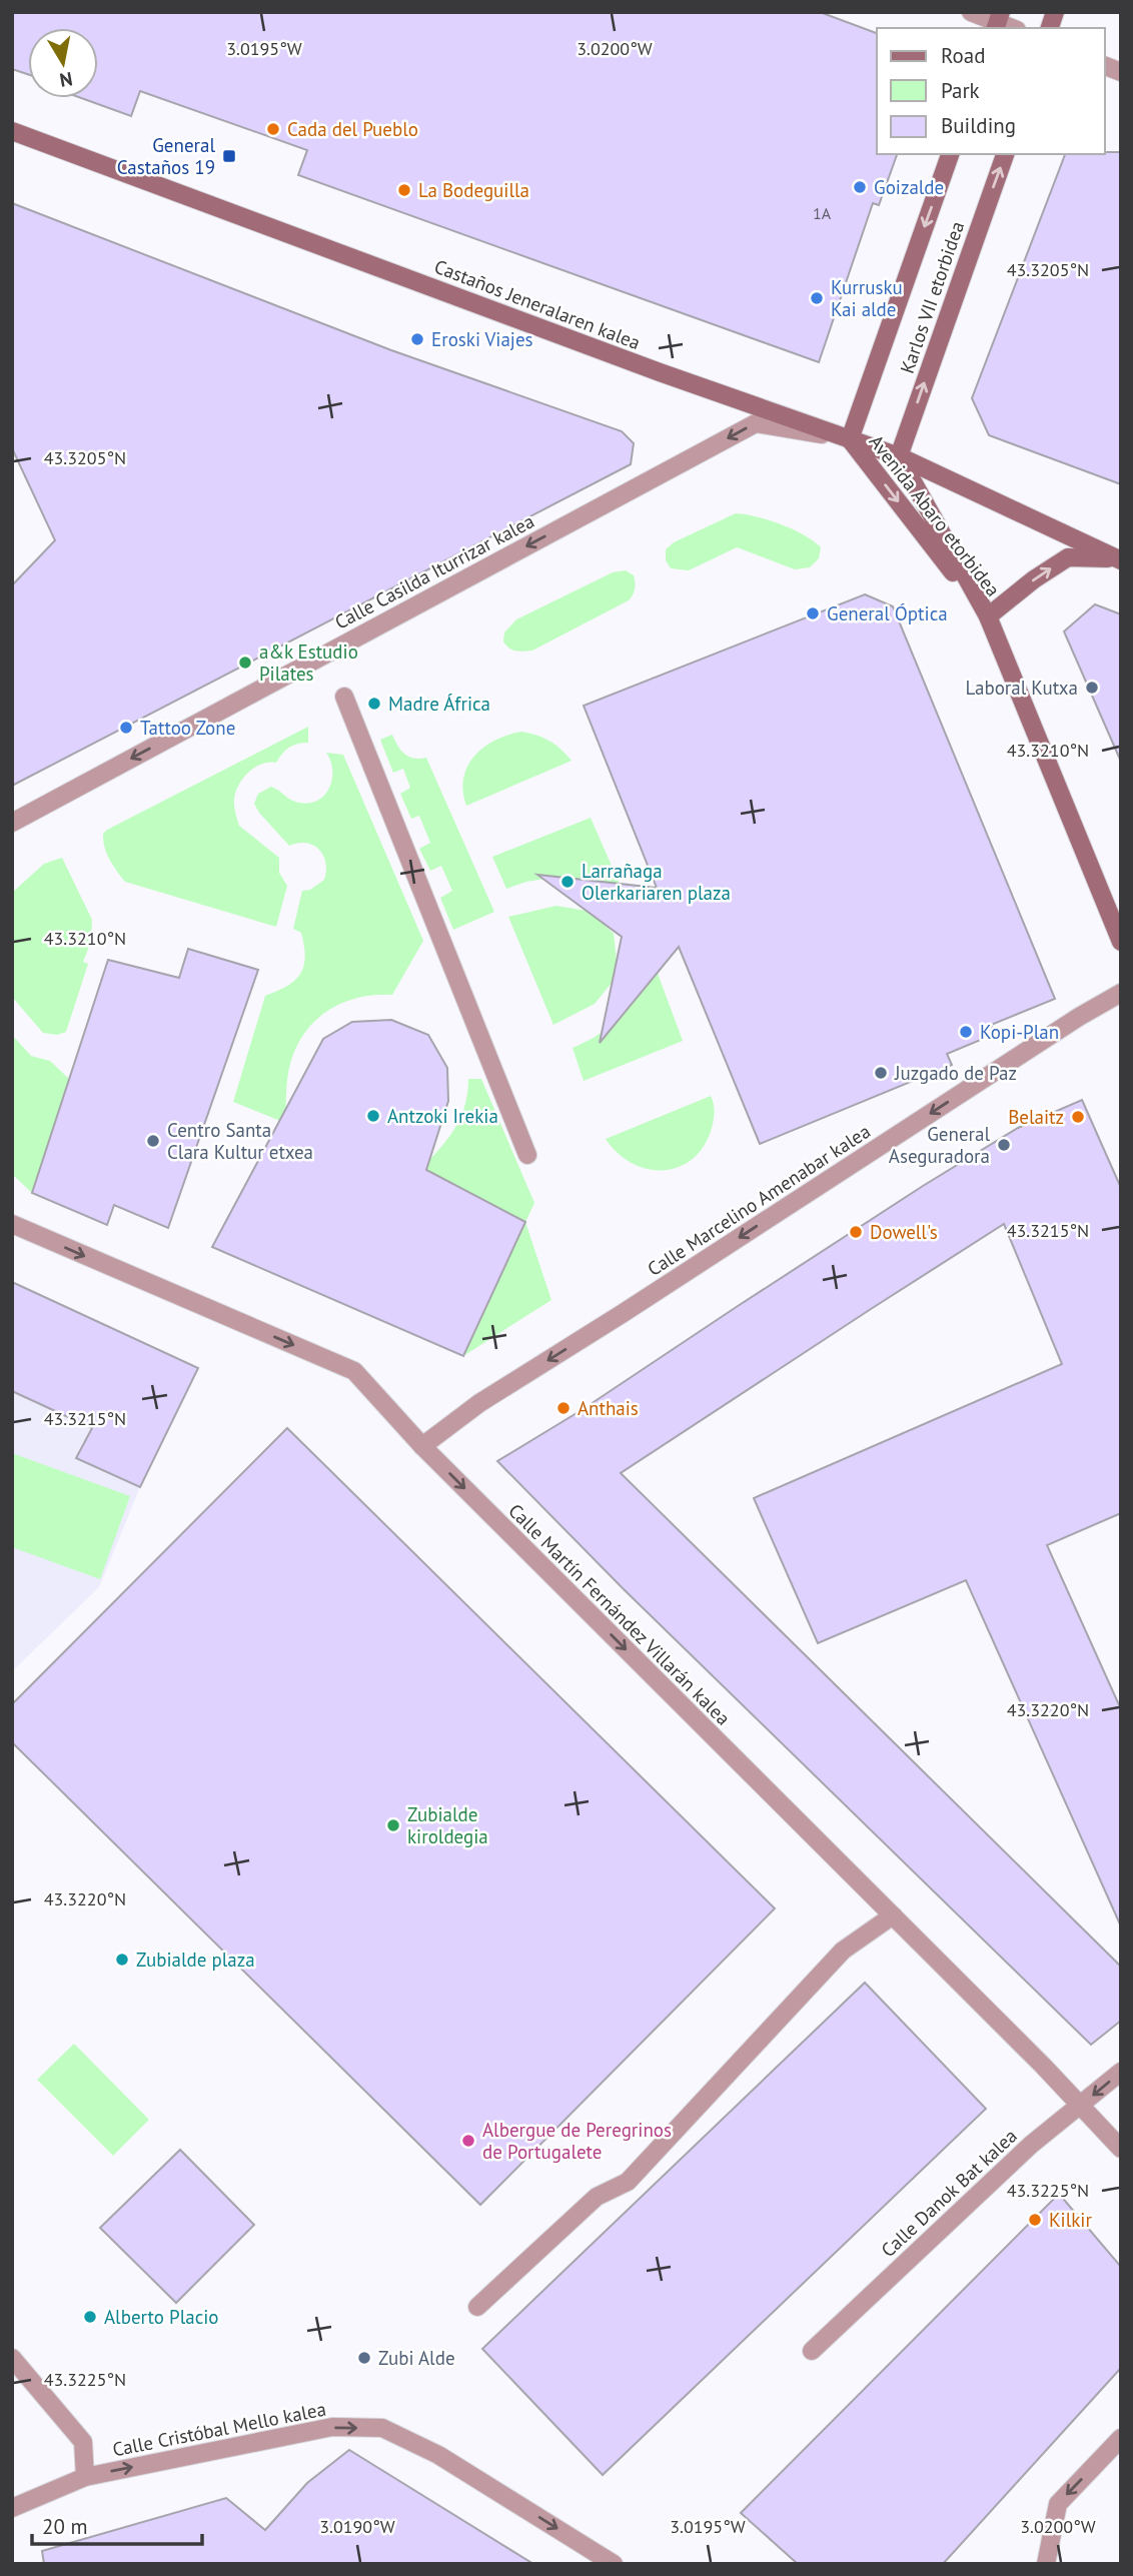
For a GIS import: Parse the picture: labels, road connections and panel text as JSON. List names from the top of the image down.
{
  "streets": {
    "street": [
      "Karlos VII etorbidea",
      "Castaños Jeneralaren kalea",
      "Avenida Abaro etorbidea",
      "Calle Casilda Iturrizar kalea",
      "Calle Marcelino Amenabar kalea",
      "Calle Martín Fernández Villarán kalea",
      "Calle Danok Bat kalea",
      "Calle Cristóbal Mello kalea"
    ]
  },
  "crossings": [
    ["Karlos VII etorbidea", "Castaños Jeneralaren kalea"],
    ["Karlos VII etorbidea", "Avenida Abaro etorbidea"],
    ["Karlos VII etorbidea", "Calle Casilda Iturrizar kalea"],
    ["Castaños Jeneralaren kalea", "Avenida Abaro etorbidea"],
    ["Castaños Jeneralaren kalea", "Calle Casilda Iturrizar kalea"],
    ["Avenida Abaro etorbidea", "Calle Casilda Iturrizar kalea"],
    ["Calle Marcelino Amenabar kalea", "Calle Martín Fernández Villarán kalea"],
    ["Calle Martín Fernández Villarán kalea", "Calle Danok Bat kalea"]
  ],
  "one_way": [
    "Calle Casilda Iturrizar kalea",
    "Calle Marcelino Amenabar kalea",
    "Calle Martín Fernández Villarán kalea",
    "Calle Cristóbal Mello kalea"
  ],
  "places": {
    "other": [
      "Cada del Pueblo",
      "Goizalde",
      "La Bodeguilla",
      "Kurrusku Kai alde",
      "Eroski Viajes",
      "General Óptica",
      "a&k Estudio Pilates",
      "Laboral Kutxa",
      "Madre África",
      "Tattoo Zone",
      "Larrañaga Olerkariaren plaza",
      "Kopi-Plan",
      "Juzgado de Paz",
      "Antzoki Irekia",
      "Belaitz",
      "Centro Santa Clara Kultur etxea",
      "General Aseguradora",
      "Dowell's",
      "Anthais",
      "Zubialde kiroldegia",
      "Zubialde plaza",
      "Albergue de Peregrinos de Portugalete",
      "Kilkir",
      "Alberto Placio",
      "Zubi Alde"
    ],
    "transit": ["General Castaños 19"]
  },
  "house_numbers": ["1A"],
  "legend": ["Road", "Park", "Building"],
  "scale_bar": "20 m",
  "north": "bottom",
  "coordinates": [
    "3.0195°W",
    "3.0200°W",
    "43.3205°N",
    "43.3210°N",
    "43.3215°N",
    "43.3220°N",
    "43.3225°N",
    "3.0190°W"
  ]
}
